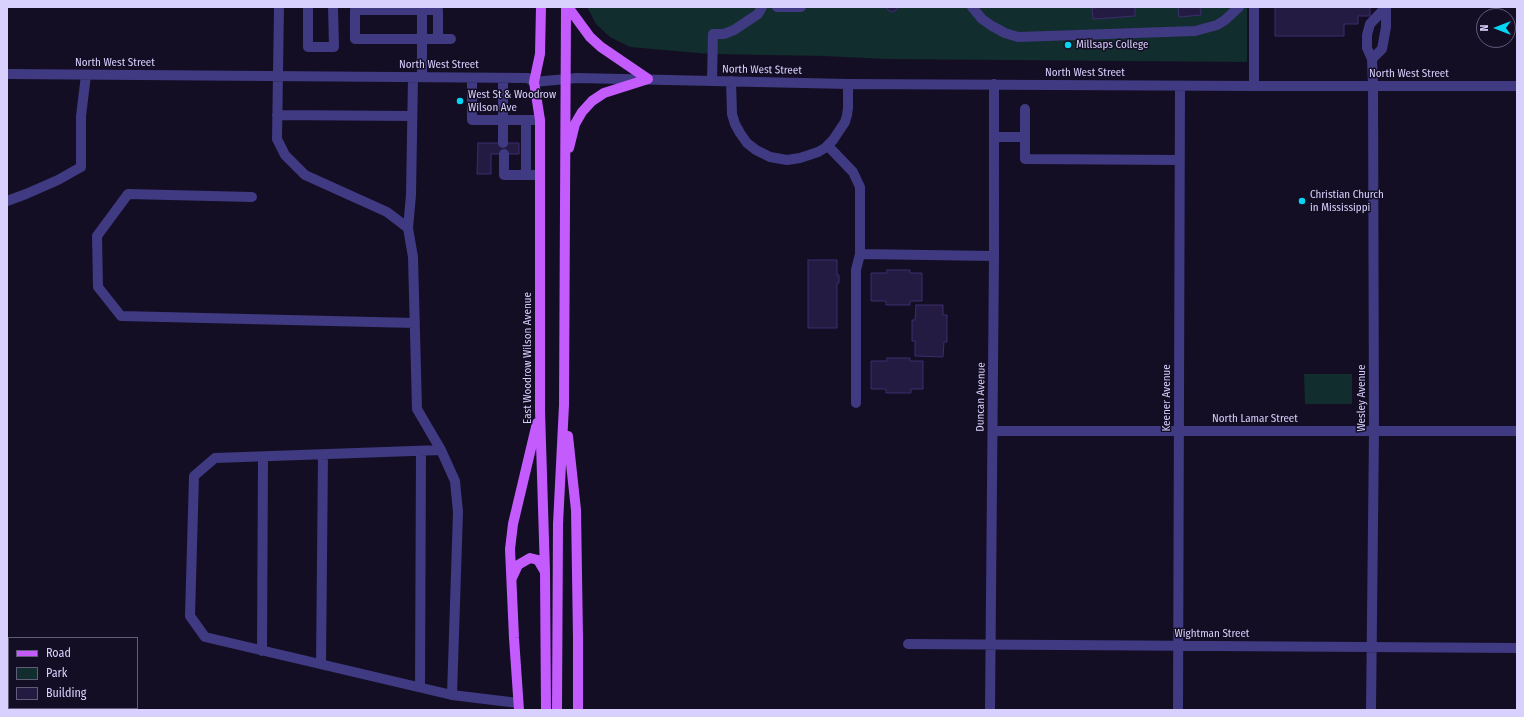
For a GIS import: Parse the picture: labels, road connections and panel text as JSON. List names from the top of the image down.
{
  "streets": {
    "main road": ["East Woodrow Wilson Avenue"],
    "street": [
      "North West Street",
      "Duncan Avenue",
      "Keener Avenue",
      "Wesley Avenue",
      "North Lamar Street",
      "Wightman Street"
    ]
  },
  "crossings": [
    ["North West Street", "East Woodrow Wilson Avenue"],
    ["North West Street", "Duncan Avenue"],
    ["North West Street", "Keener Avenue"],
    ["North West Street", "Wesley Avenue"],
    ["Duncan Avenue", "North Lamar Street"],
    ["Duncan Avenue", "Wightman Street"],
    ["Keener Avenue", "North Lamar Street"],
    ["Keener Avenue", "Wightman Street"],
    ["Wesley Avenue", "North Lamar Street"],
    ["Wesley Avenue", "Wightman Street"]
  ],
  "places": ["Millsaps College", "West St & Woodrow Wilson Ave", "Christian Church in Mississippi"],
  "legend": ["Road", "Park", "Building"],
  "north": "left"
}
